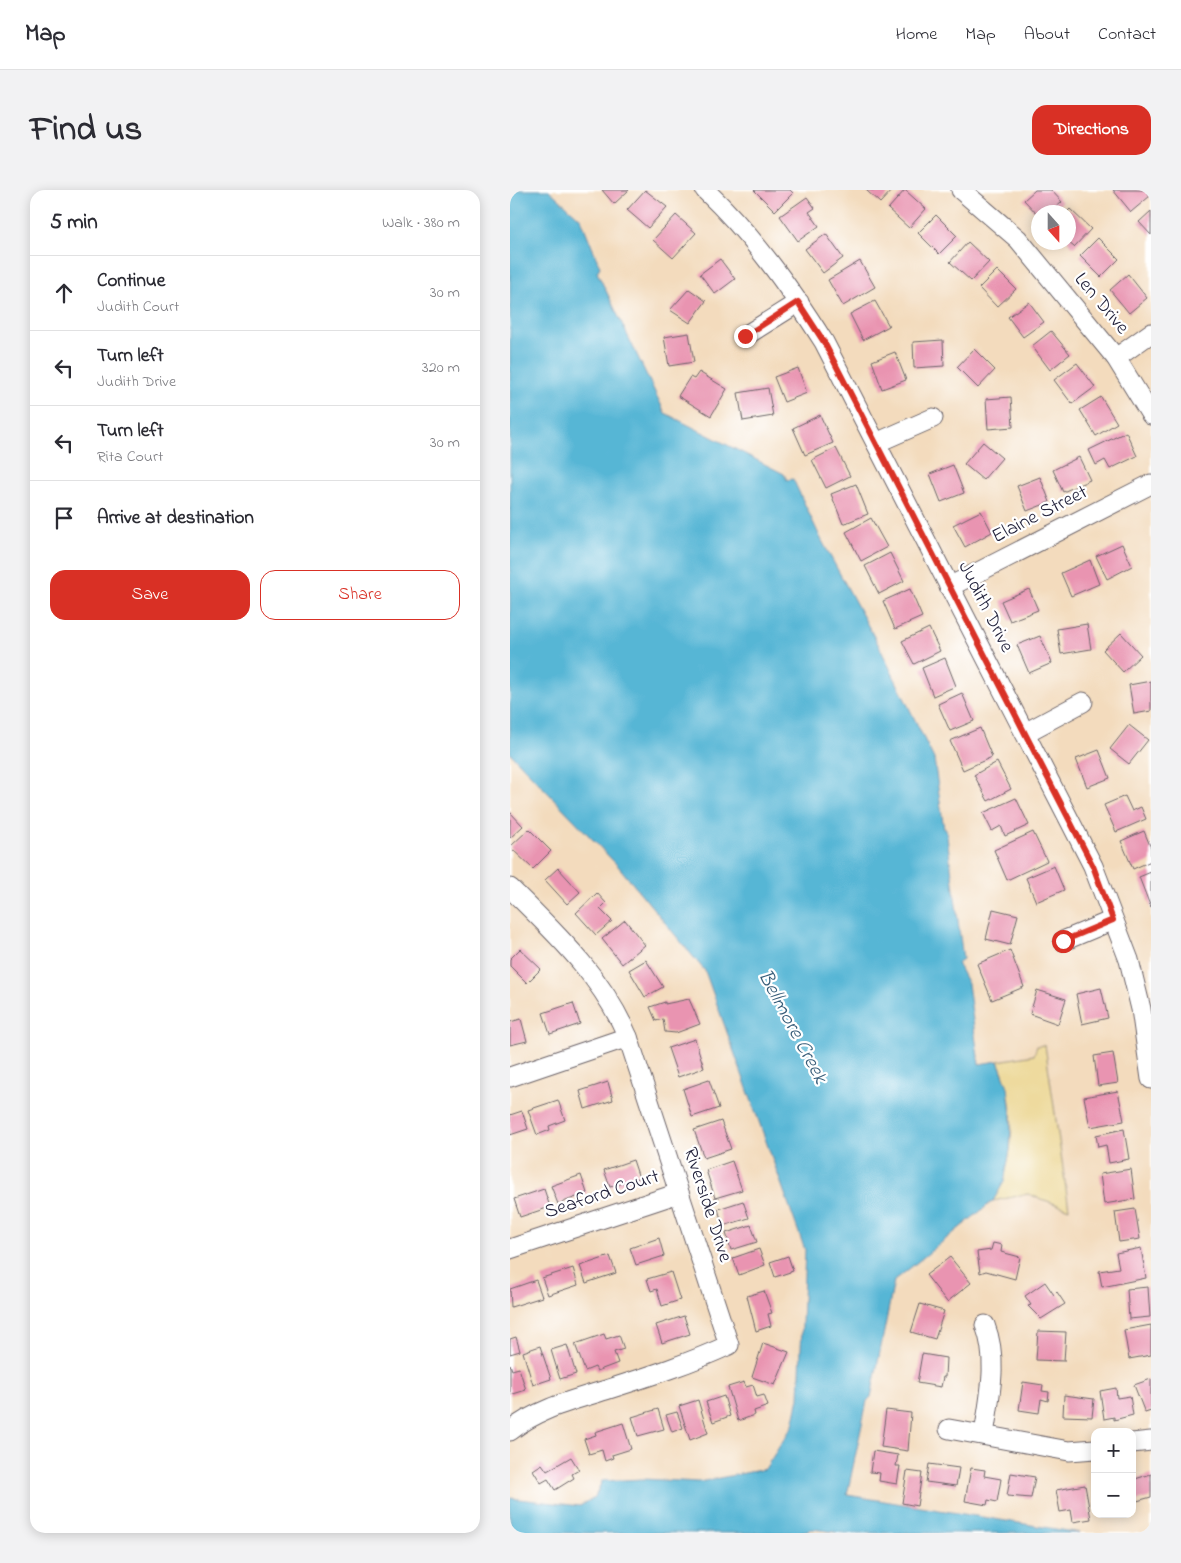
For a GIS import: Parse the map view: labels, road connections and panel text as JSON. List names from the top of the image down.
{
  "streets": {
    "street": [
      "Len Drive",
      "Elaine Street",
      "Judith Drive",
      "Seaford Court",
      "Riverside Drive"
    ]
  },
  "crossings": [
    ["Elaine Street", "Judith Drive"],
    ["Seaford Court", "Riverside Drive"]
  ],
  "water": ["Bellmore Creek"],
  "north": "bottom",
  "page": {
    "header": "Map",
    "nav": [
      "Home",
      "Map",
      "About",
      "Contact"
    ],
    "title": "Find us",
    "buttons": [
      "Directions",
      ["Save", "Share"]
    ],
    "heading": ["5 min", "Walk · 380 m"],
    "list": [
      ["Continue", "Judith Court", "30 m"],
      ["Turn left", "Judith Drive", "320 m"],
      ["Turn left", "Rita Court", "30 m"],
      "Arrive at destination"
    ],
    "map_buttons": ["+", "−"]
  }
}
